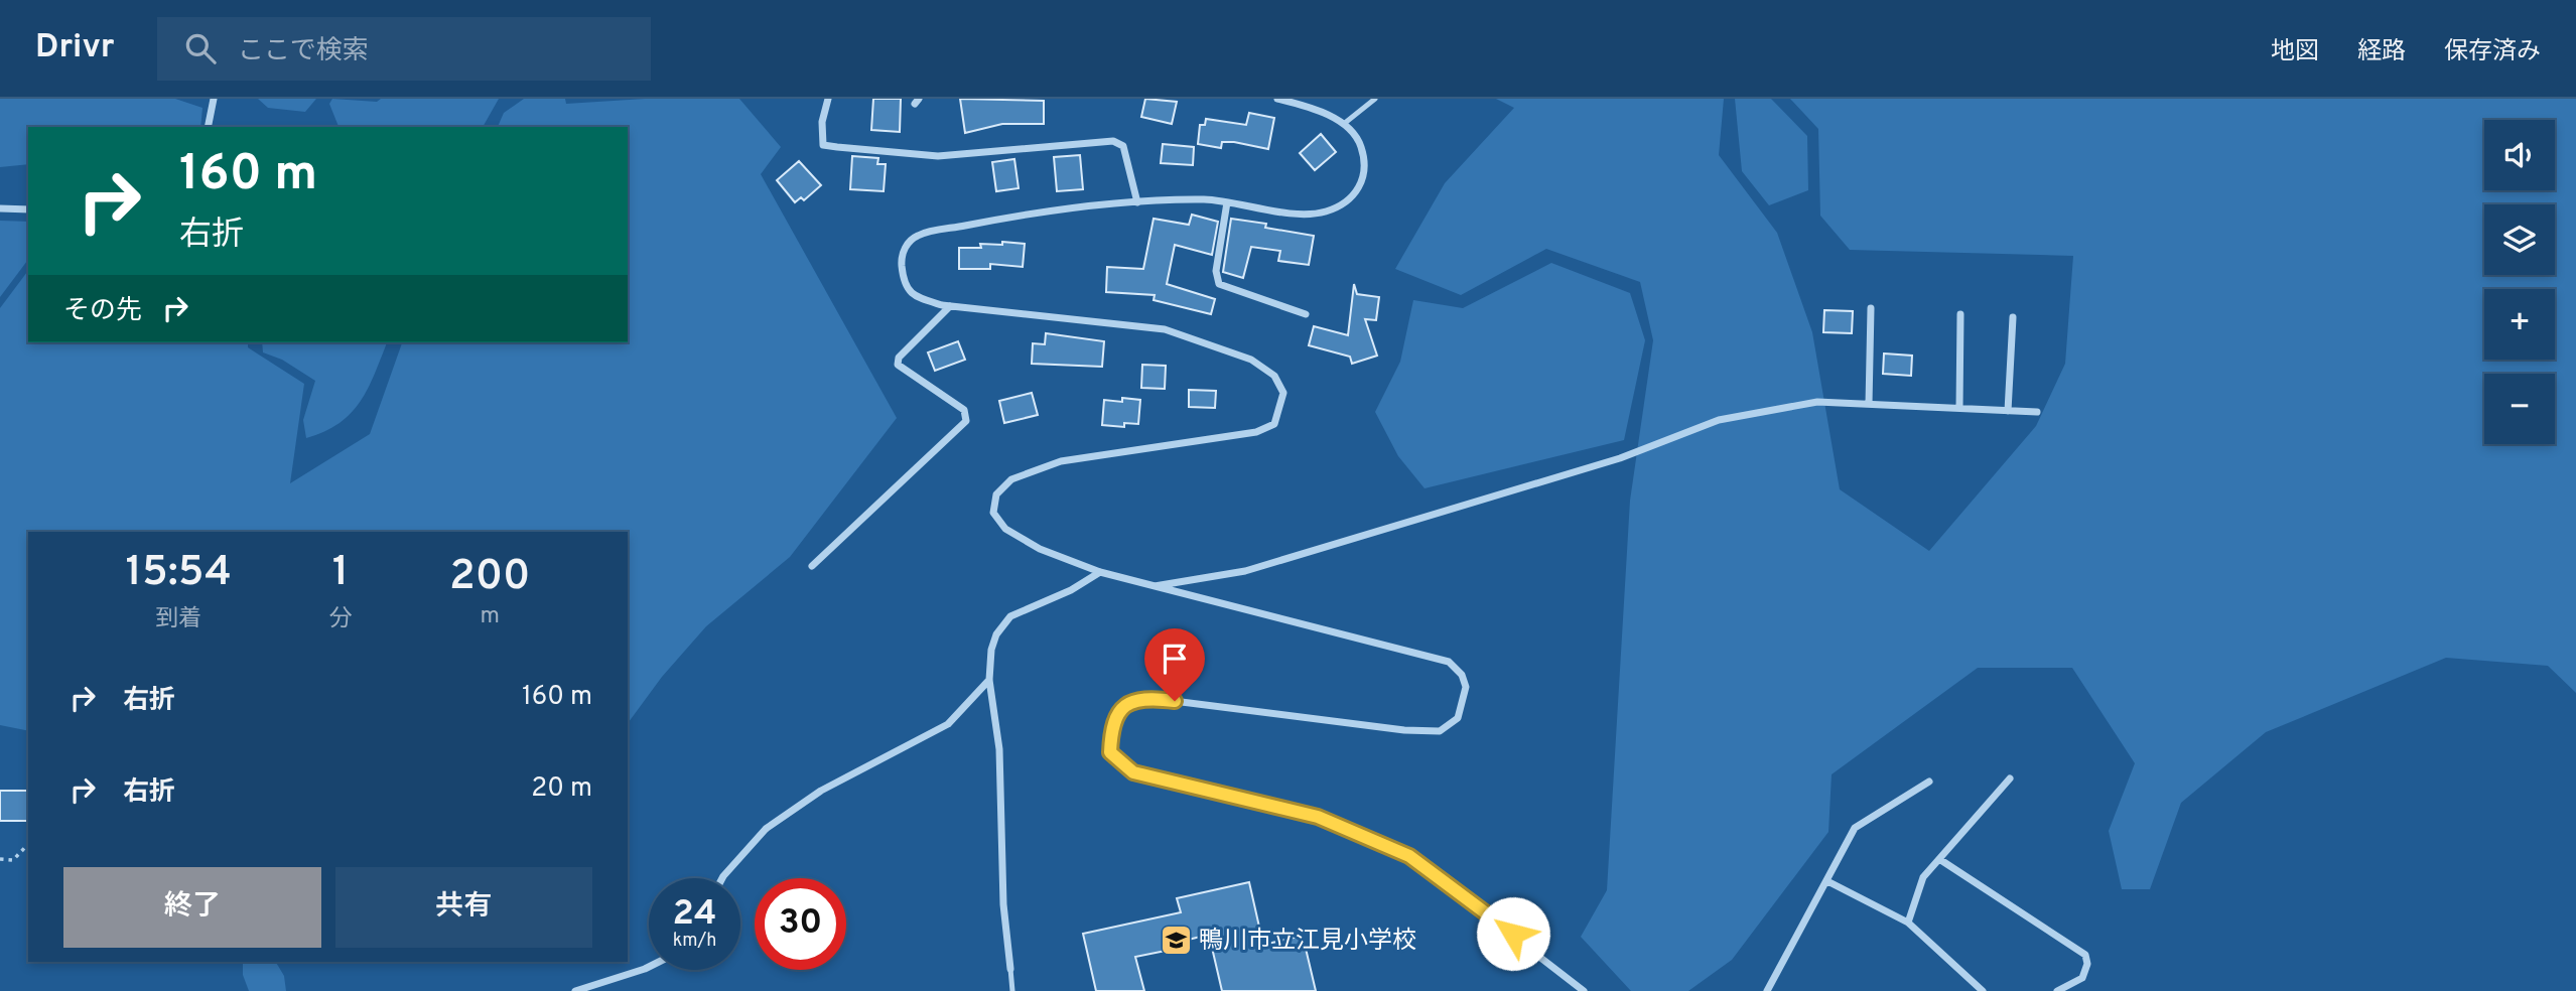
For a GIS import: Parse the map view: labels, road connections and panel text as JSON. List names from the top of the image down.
{
  "places": {
    "school or university": ["鴨川市立江見小学校"]
  },
  "page": {
    "header": "Drivr",
    "search": "ここで検索",
    "nav": ["地図", "経路", "保存済み"],
    "map_buttons": ["+", "−"],
    "turn": ["160 m", "右折"],
    "then": "その先",
    "eta": [
      "15:54",
      "到着",
      "1",
      "分",
      "200",
      "m"
    ],
    "list": [
      {
        "name": "右折",
        "value": "160 m"
      },
      {
        "name": "右折",
        "value": "20 m"
      }
    ],
    "buttons": ["終了", "共有"],
    "speed": "24 km/h",
    "limit": "30"
  }
}
